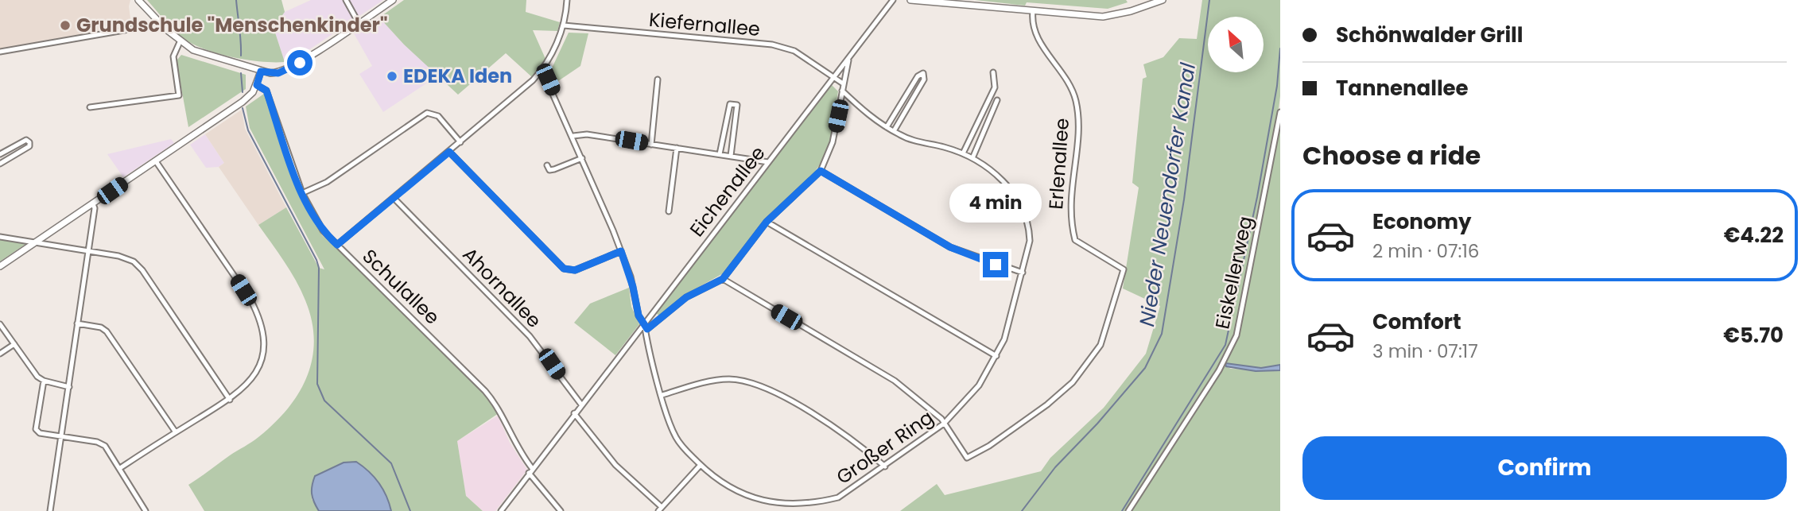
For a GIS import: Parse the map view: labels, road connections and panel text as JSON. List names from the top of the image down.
{
  "streets": {
    "street": [
      "Kiefernallee",
      "Erlenallee",
      "Eichenallee",
      "Eiskellerweg",
      "Schulallee",
      "Ahornallee",
      "Großer Ring"
    ]
  },
  "crossings": [
    ["Kiefernallee", "Eichenallee"],
    ["Erlenallee", "Großer Ring"],
    ["Eichenallee", "Schulallee"],
    ["Eichenallee", "Ahornallee"],
    ["Eichenallee", "Großer Ring"]
  ],
  "water": ["Nieder Neuendorfer Kanal"],
  "places": ["Grundschule \"Menschenkinder\"", "EDEKA Iden"],
  "north": "top left",
  "page": {
    "banner": ["Schönwalder Grill", "Tannenallee"],
    "heading": "Choose a ride",
    "bubble": "4 min",
    "list": [
      {
        "name": "Economy",
        "note": "2 min · 07:16",
        "value": "€4.22"
      },
      {
        "name": "Comfort",
        "note": "3 min · 07:17",
        "value": "€5.70"
      }
    ],
    "buttons": "Confirm"
  }
}
